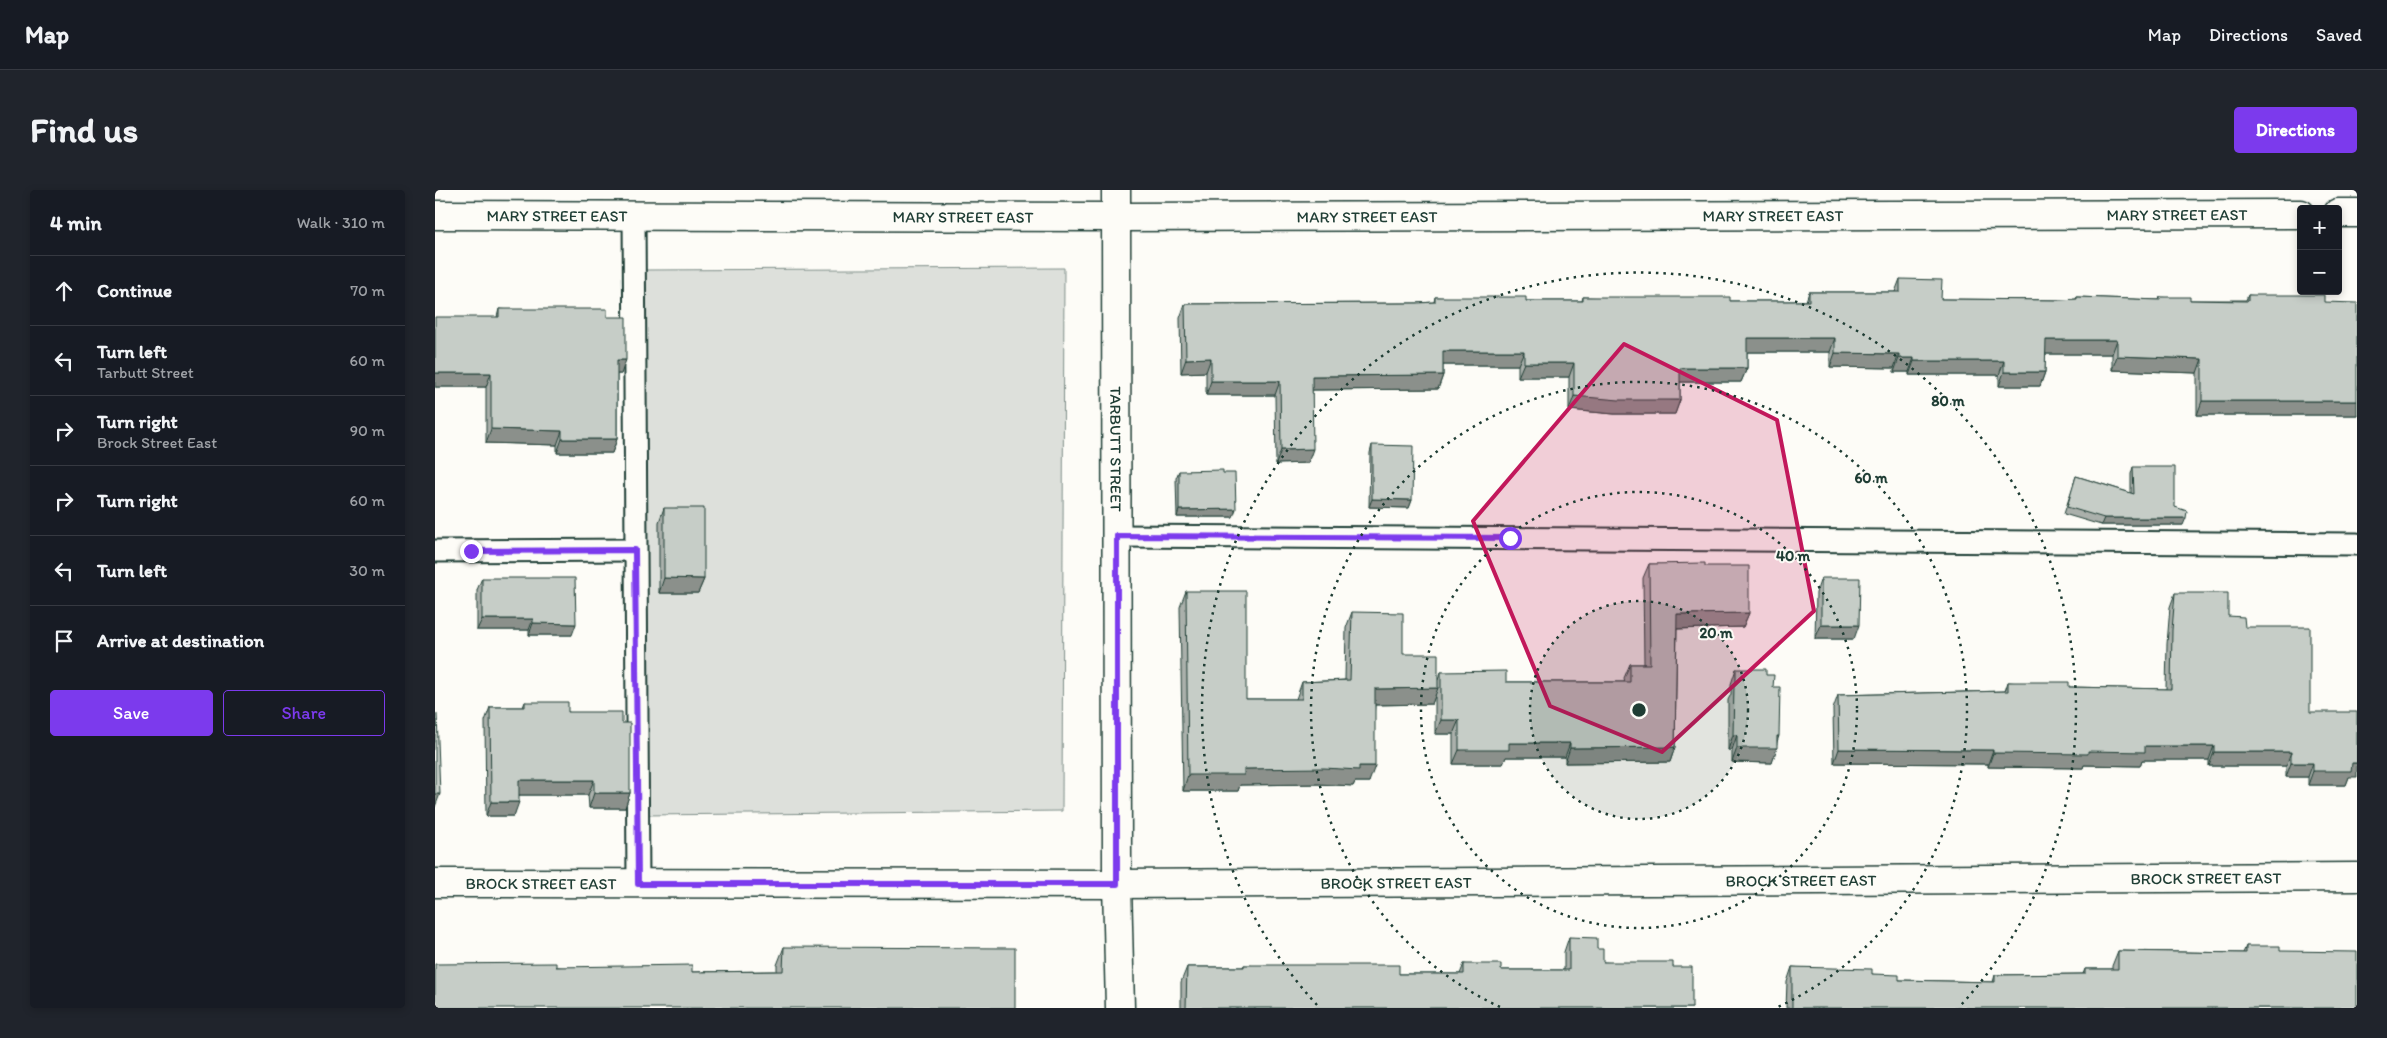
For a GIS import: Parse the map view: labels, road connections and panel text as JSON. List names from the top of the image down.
{
  "streets": {
    "street": ["MARY STREET EAST", "TARBUTT STREET", "BROCK STREET EAST"]
  },
  "crossings": [
    ["MARY STREET EAST", "TARBUTT STREET"],
    ["TARBUTT STREET", "BROCK STREET EAST"]
  ],
  "page": {
    "header": "Map",
    "nav": ["Map", "Directions", "Saved"],
    "buttons": [
      "Directions",
      ["Save", "Share"]
    ],
    "title": "Find us",
    "heading": ["4 min", "Walk · 310 m"],
    "map_buttons": ["+", "−"],
    "list": [
      ["Continue", "70 m"],
      ["Turn left", "Tarbutt Street", "60 m"],
      ["Turn right", "Brock Street East", "90 m"],
      ["Turn right", "60 m"],
      ["Turn left", "30 m"],
      "Arrive at destination"
    ]
  },
  "rings": [
    "80 m",
    "60 m",
    "40 m",
    "20 m"
  ]
}
